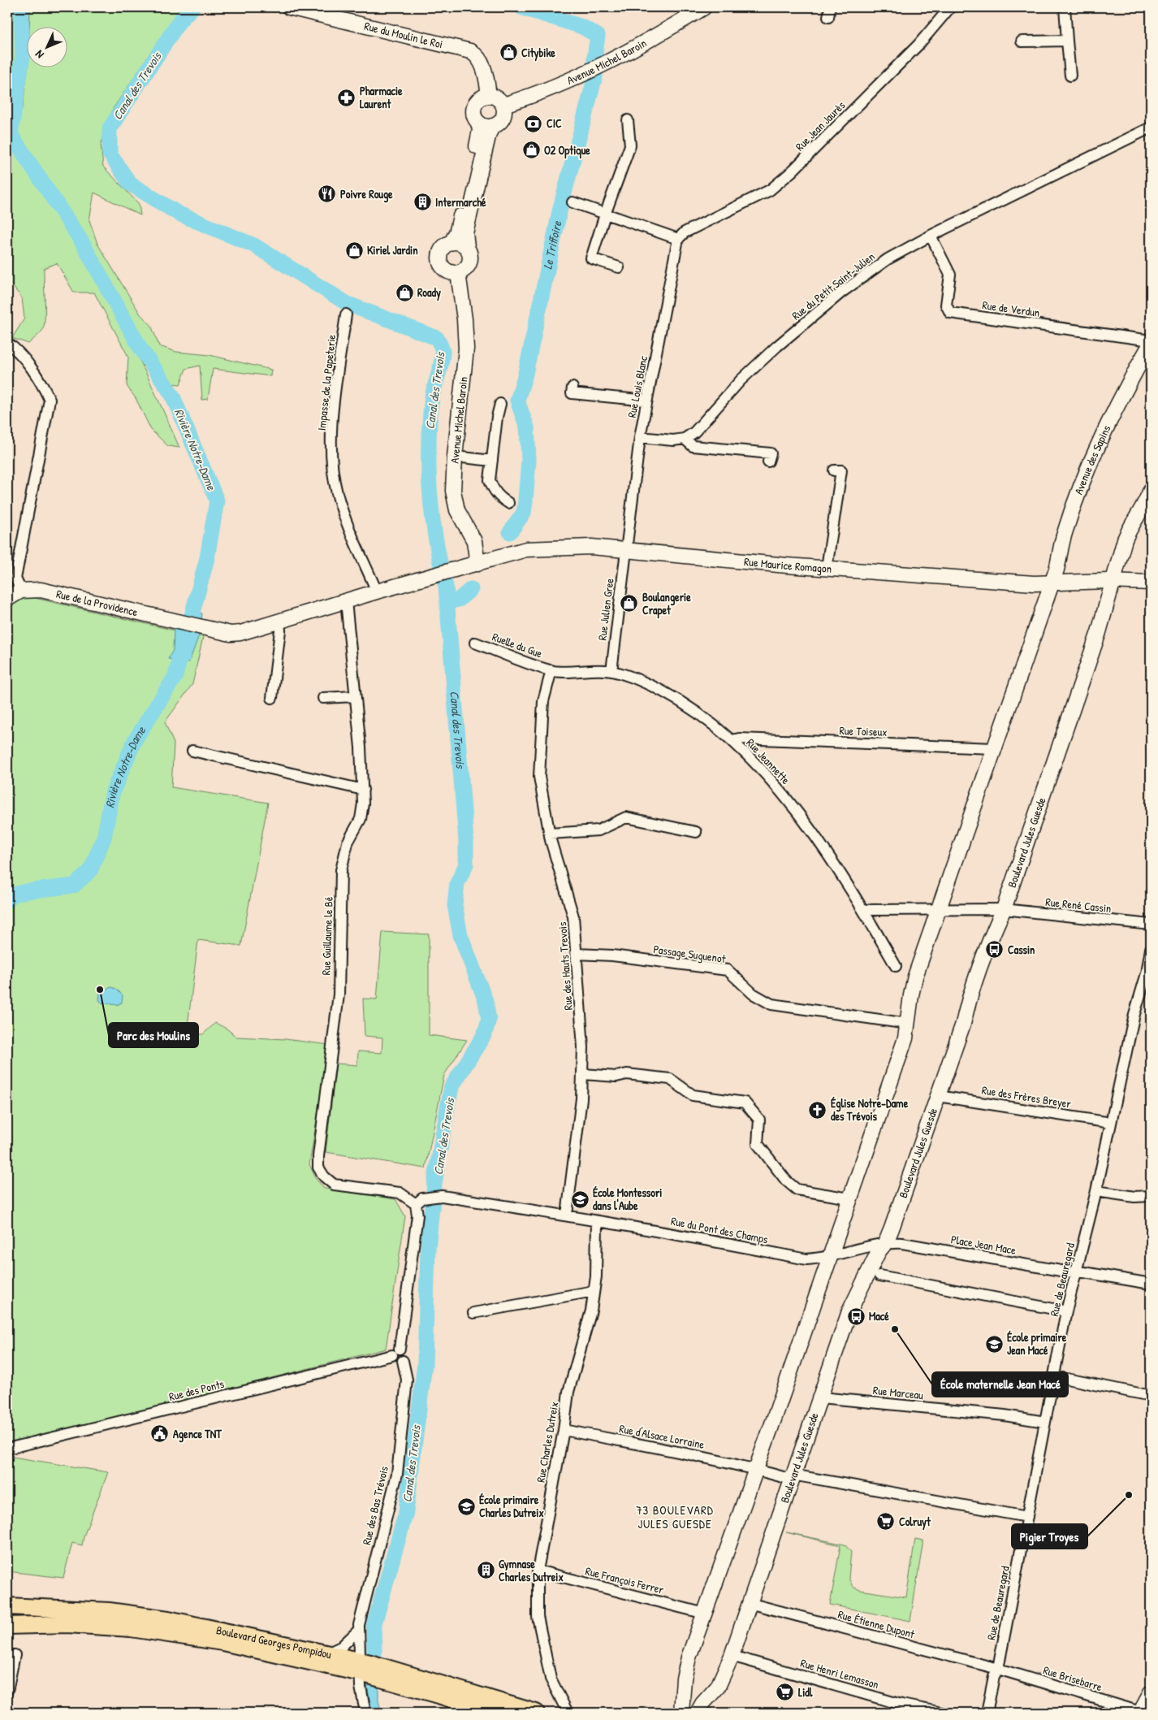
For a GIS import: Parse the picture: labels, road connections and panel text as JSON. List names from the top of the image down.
{
  "streets": {
    "main road": ["Boulevard Georges Pompidou"],
    "street": [
      "Rue du Moulin le Roi",
      "Avenue Michel Baroin",
      "Rue Jean Jaurès",
      "Rue du Petit Saint-Julien",
      "Rue de Verdun",
      "Impasse de la Papeterie",
      "Rue Louis Blanc",
      "Avenue des Sapins",
      "Rue Maurice Romagon",
      "Rue de la Providence",
      "Rue Julien Gree",
      "Ruelle du Gue",
      "Rue Toiseux",
      "Rue Jeannette",
      "Boulevard Jules Guesde",
      "Rue René Cassin",
      "Rue Guillaume le Bé",
      "Passage Suguenot",
      "Rue des Hauts Trevois",
      "Rue des Frères Breyer",
      "Rue du Pont des Champs",
      "Place Jean Mace",
      "Rue de Beauregard",
      "Rue des Ponts",
      "Rue Marceau",
      "Rue d'Alsace Lorraine",
      "Rue Charles Dutreix",
      "Rue des Bas Trévois",
      "Rue François Ferrer",
      "Rue Étienne Dupont",
      "Rue Henri Lemasson",
      "Rue Brisebarre"
    ]
  },
  "crossings": [
    ["Rue du Moulin le Roi", "Avenue Michel Baroin"],
    ["Avenue Michel Baroin", "Rue Maurice Romagon"],
    ["Rue Jean Jaurès", "Rue Louis Blanc"],
    ["Rue du Petit Saint-Julien", "Rue de Verdun"],
    ["Rue de Verdun", "Avenue des Sapins"],
    ["Impasse de la Papeterie", "Rue de la Providence"],
    ["Rue Louis Blanc", "Rue Maurice Romagon"],
    ["Rue Louis Blanc", "Rue Julien Gree"],
    ["Avenue des Sapins", "Rue Maurice Romagon"],
    ["Rue Maurice Romagon", "Rue de la Providence"],
    ["Rue Maurice Romagon", "Rue Julien Gree"],
    ["Rue Maurice Romagon", "Boulevard Jules Guesde"],
    ["Rue de la Providence", "Rue Guillaume le Bé"],
    ["Rue Julien Gree", "Rue Jeannette"],
    ["Ruelle du Gue", "Rue Jeannette"],
    ["Ruelle du Gue", "Rue des Hauts Trevois"],
    ["Rue Toiseux", "Rue Jeannette"],
    ["Rue Jeannette", "Rue René Cassin"],
    ["Rue Jeannette", "Rue des Hauts Trevois"],
    ["Boulevard Jules Guesde", "Rue René Cassin"],
    ["Boulevard Jules Guesde", "Rue des Frères Breyer"],
    ["Boulevard Jules Guesde", "Rue du Pont des Champs"],
    ["Boulevard Jules Guesde", "Place Jean Mace"],
    ["Boulevard Jules Guesde", "Rue Marceau"],
    ["Boulevard Jules Guesde", "Rue d'Alsace Lorraine"],
    ["Boulevard Jules Guesde", "Rue Étienne Dupont"],
    ["Boulevard Jules Guesde", "Rue Henri Lemasson"],
    ["Rue Guillaume le Bé", "Rue du Pont des Champs"],
    ["Passage Suguenot", "Rue des Hauts Trevois"],
    ["Rue des Hauts Trevois", "Rue du Pont des Champs"],
    ["Rue des Frères Breyer", "Rue de Beauregard"],
    ["Rue du Pont des Champs", "Place Jean Mace"],
    ["Rue du Pont des Champs", "Rue Charles Dutreix"],
    ["Place Jean Mace", "Rue de Beauregard"],
    ["Rue de Beauregard", "Rue Marceau"],
    ["Rue de Beauregard", "Rue d'Alsace Lorraine"],
    ["Rue de Beauregard", "Rue Étienne Dupont"],
    ["Rue de Beauregard", "Rue Brisebarre"],
    ["Rue des Ponts", "Rue des Bas Trévois"],
    ["Rue d'Alsace Lorraine", "Rue Charles Dutreix"],
    ["Rue Charles Dutreix", "Rue François Ferrer"],
    ["Rue des Bas Trévois", "Boulevard Georges Pompidou"],
    ["Rue Étienne Dupont", "Rue Brisebarre"]
  ],
  "districts": ["73 BOULEVARD JULES GUESDE"],
  "water": ["Canal des Trevois", "Le Triffoire", "Rivière Notre-Dame"],
  "places": {
    "shop": [
      "Citybike",
      "O2 Optique",
      "Kiriel Jardin",
      "Roady",
      "Boulangerie Crapet"
    ],
    "pharmacy": ["Pharmacie Laurent"],
    "bank": ["CIC"],
    "restaurant": ["Poivre Rouge"],
    "building": ["Intermarché", "Gymnase Charles Dutreix"],
    "bus stop": ["Cassin", "Macé"],
    "other": ["Parc des Moulins", "École maternelle Jean Macé", "Pigier Troyes"],
    "church": ["Église Notre-Dame des Trévois"],
    "school or university": ["École Montessori dans l'Aube", "École primaire Jean Macé", "École primaire Charles Dutreix"],
    "public building": ["Agence TNT"],
    "supermarket": ["Colruyt", "Lidl"]
  },
  "north": "bottom left"
}
